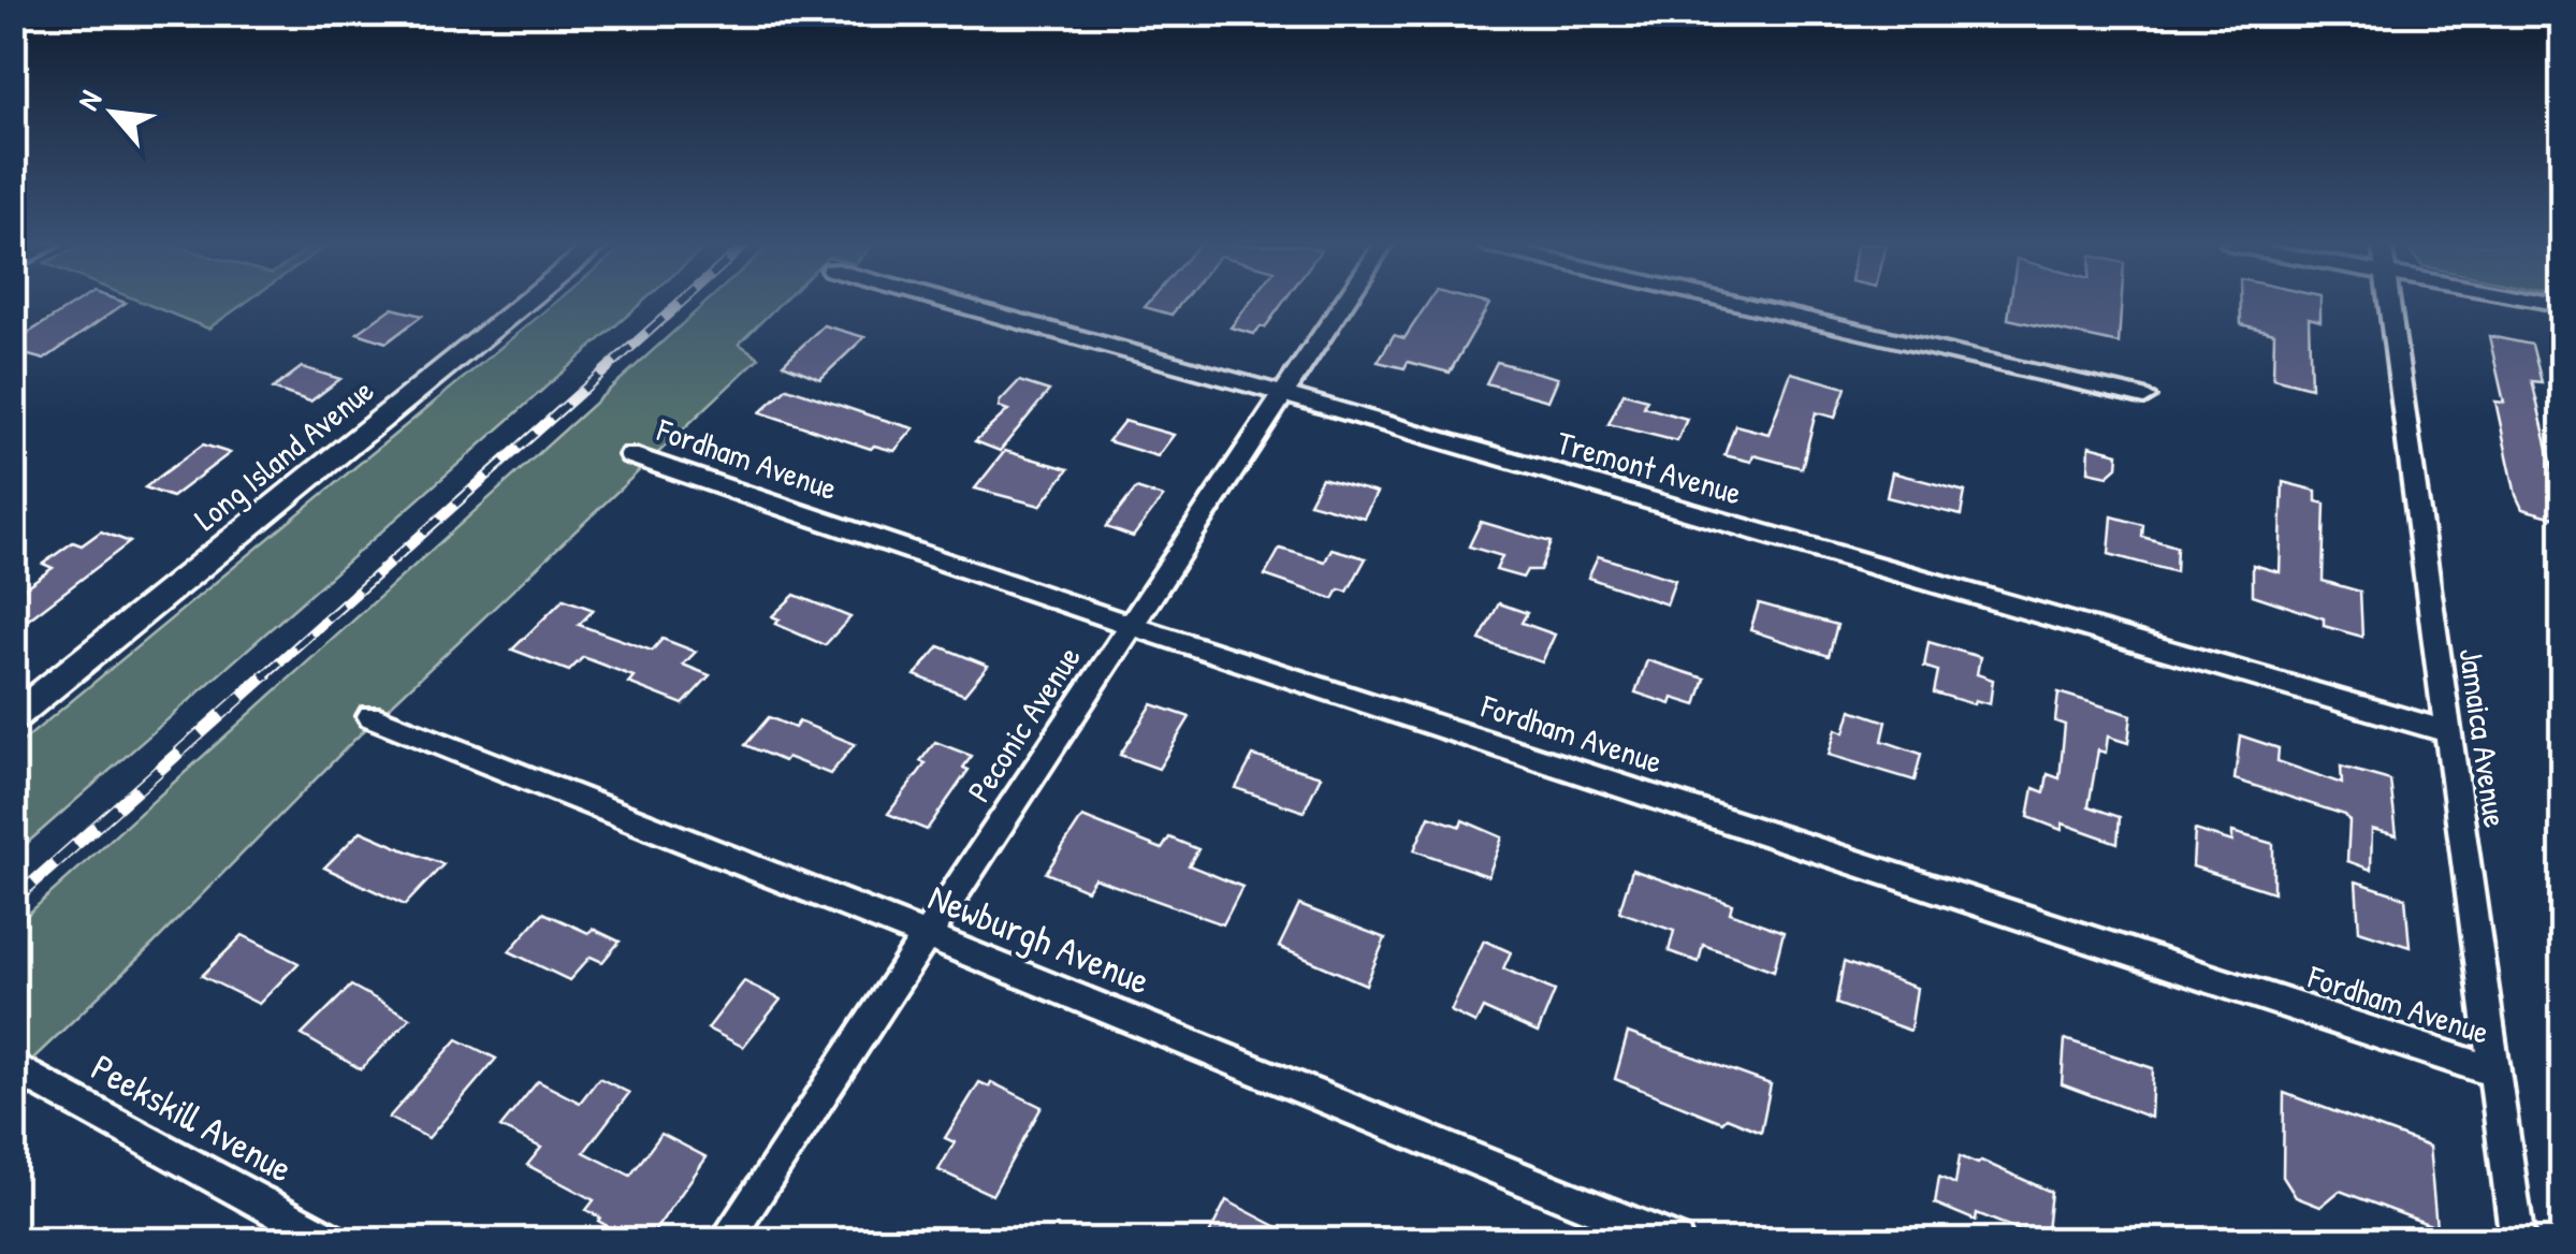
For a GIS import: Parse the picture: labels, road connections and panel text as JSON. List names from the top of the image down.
{
  "streets": {
    "street": [
      "Long Island Avenue",
      "Fordham Avenue",
      "Tremont Avenue",
      "Peconic Avenue",
      "Jamaica Avenue",
      "Newburgh Avenue",
      "Peekskill Avenue"
    ]
  },
  "crossings": [
    ["Fordham Avenue", "Peconic Avenue"],
    ["Fordham Avenue", "Jamaica Avenue"],
    ["Tremont Avenue", "Peconic Avenue"],
    ["Tremont Avenue", "Jamaica Avenue"],
    ["Peconic Avenue", "Newburgh Avenue"]
  ],
  "north": "top left"
}
